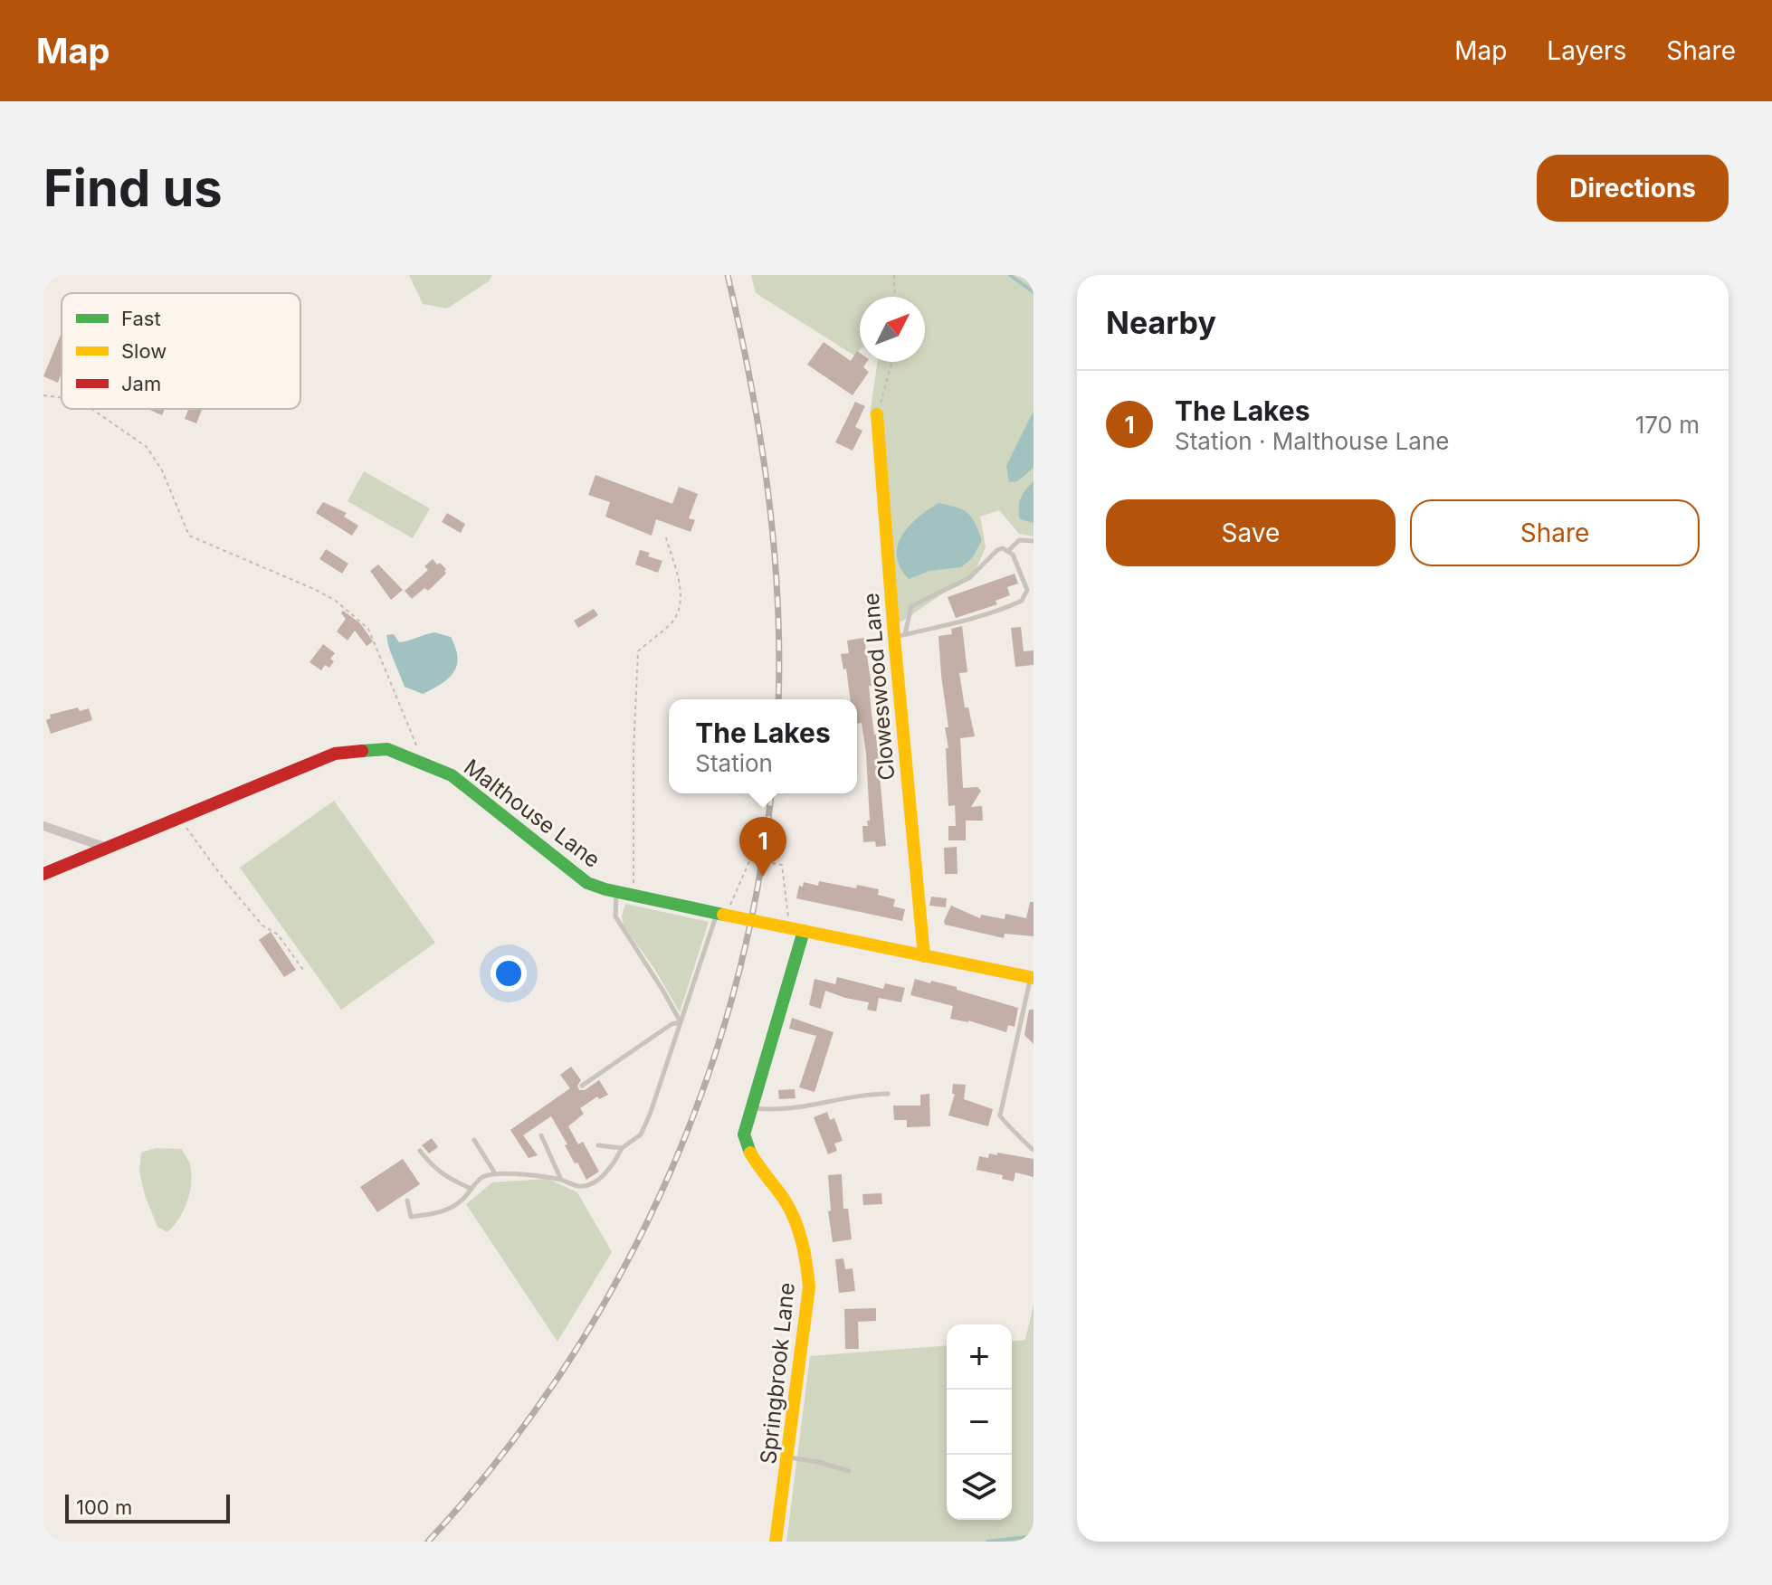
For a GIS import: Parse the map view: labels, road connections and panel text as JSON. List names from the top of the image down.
{
  "streets": {
    "street": ["Cloweswood Lane", "Malthouse Lane", "Springbrook Lane"]
  },
  "crossings": [
    ["Cloweswood Lane", "Malthouse Lane"],
    ["Malthouse Lane", "Springbrook Lane"]
  ],
  "legend": ["Fast", "Slow", "Jam"],
  "scale_bar": "100 m",
  "north": "top right",
  "page": {
    "header": "Map",
    "nav": ["Map", "Layers", "Share"],
    "buttons": [
      "Directions",
      ["Save", "Share"]
    ],
    "title": "Find us",
    "heading": "Nearby",
    "list": [
      {
        "mark": "1",
        "name": "The Lakes",
        "note": "Station · Malthouse Lane",
        "value": "170 m"
      }
    ],
    "popup": ["The Lakes", "Station"],
    "pins": "1",
    "map_buttons": ["+", "−"],
    "scale": "100 m"
  }
}
